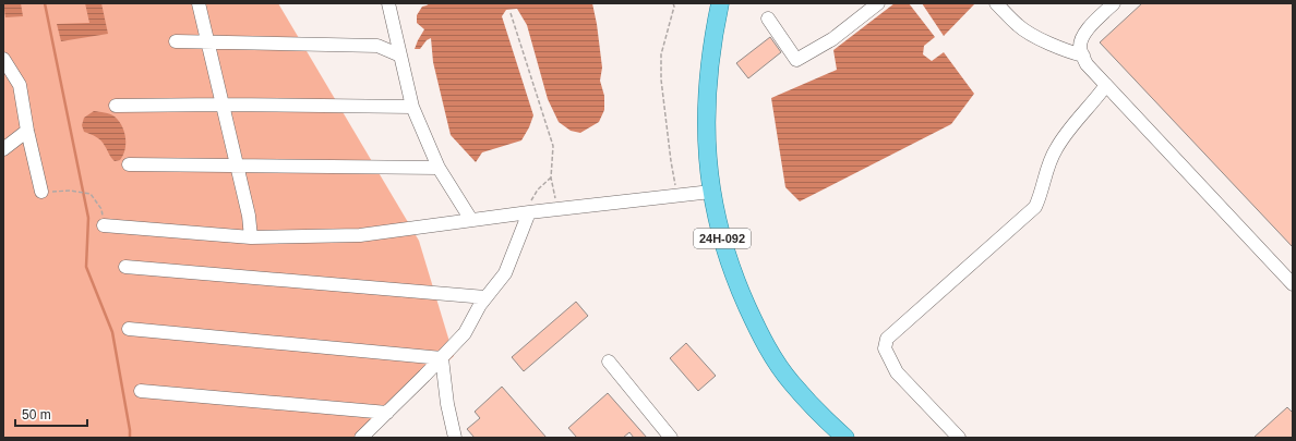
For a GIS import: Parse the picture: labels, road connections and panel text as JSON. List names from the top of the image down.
{
  "streets": {
    "main road": ["24Н-092"]
  },
  "scale_bar": "50 m"
}
